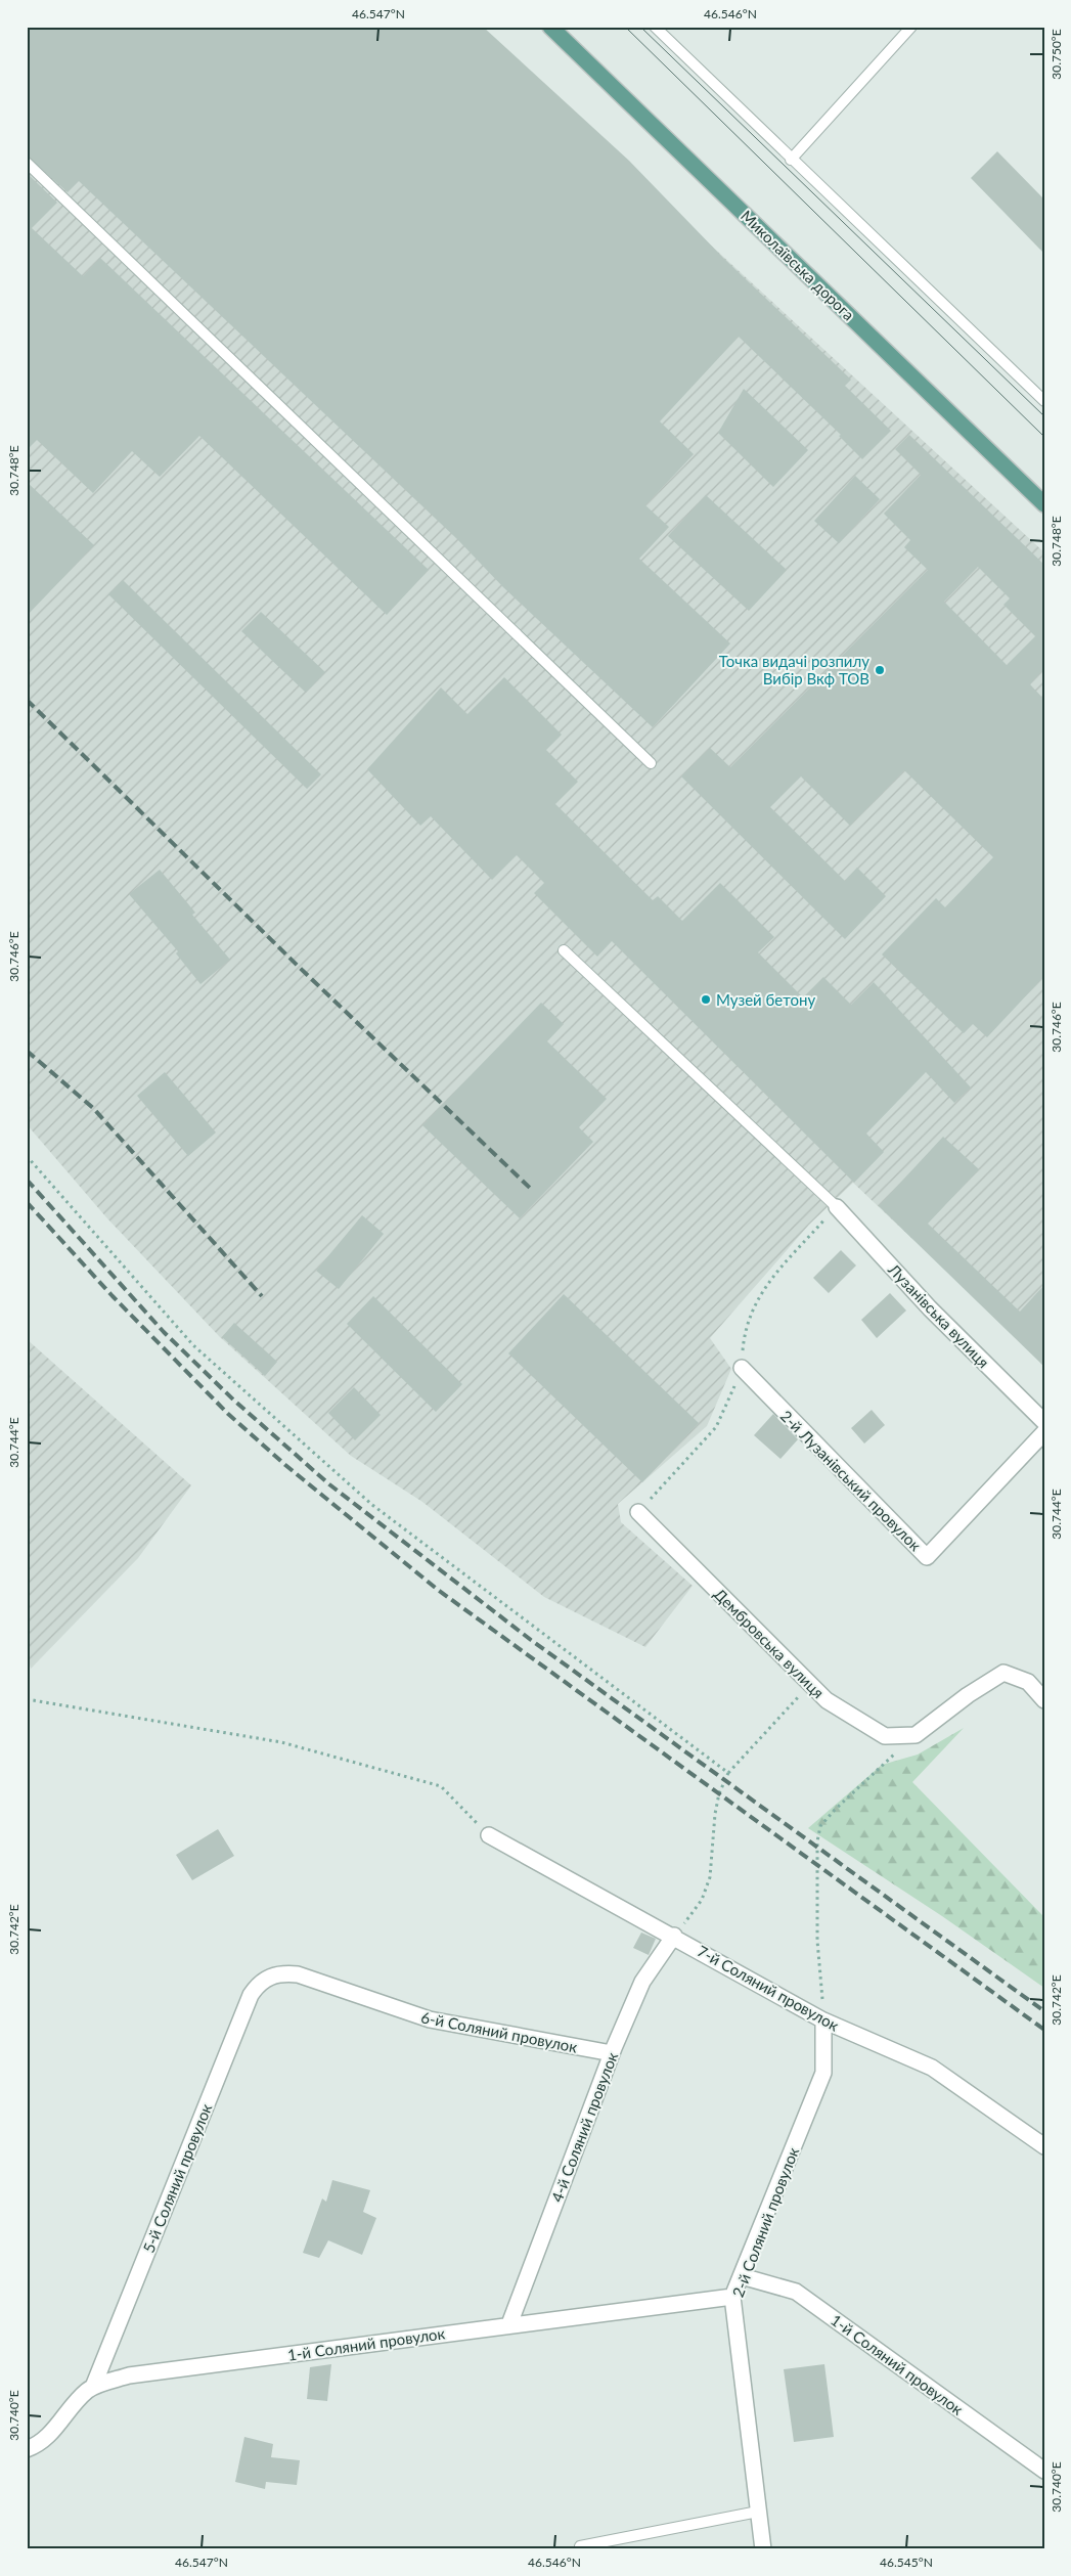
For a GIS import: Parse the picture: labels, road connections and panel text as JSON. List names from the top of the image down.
{
  "streets": {
    "main road": ["Миколаївська дорога"],
    "street": [
      "Лузанівська вулиця",
      "2-й Лузанівський провулок",
      "Дембровська вулиця",
      "7-й Соляний провулок",
      "6-й Соляний провулок",
      "4-й Соляний провулок",
      "5-й Соляний провулок",
      "2-й Соляний провулок",
      "1-й Соляний провулок"
    ]
  },
  "crossings": [
    ["7-й Соляний провулок", "4-й Соляний провулок"],
    ["7-й Соляний провулок", "2-й Соляний провулок"],
    ["6-й Соляний провулок", "4-й Соляний провулок"],
    ["6-й Соляний провулок", "5-й Соляний провулок"],
    ["4-й Соляний провулок", "1-й Соляний провулок"],
    ["5-й Соляний провулок", "1-й Соляний провулок"],
    ["2-й Соляний провулок", "1-й Соляний провулок"]
  ],
  "places": ["Точка видачі розпилу Вибір Вкф ТОВ", "Музей бетону"],
  "coordinates": [
    "46.547°N",
    "46.546°N",
    "30.750°E",
    "30.748°E",
    "30.746°E",
    "30.744°E",
    "30.742°E",
    "30.740°E",
    "46.545°N"
  ]
}
